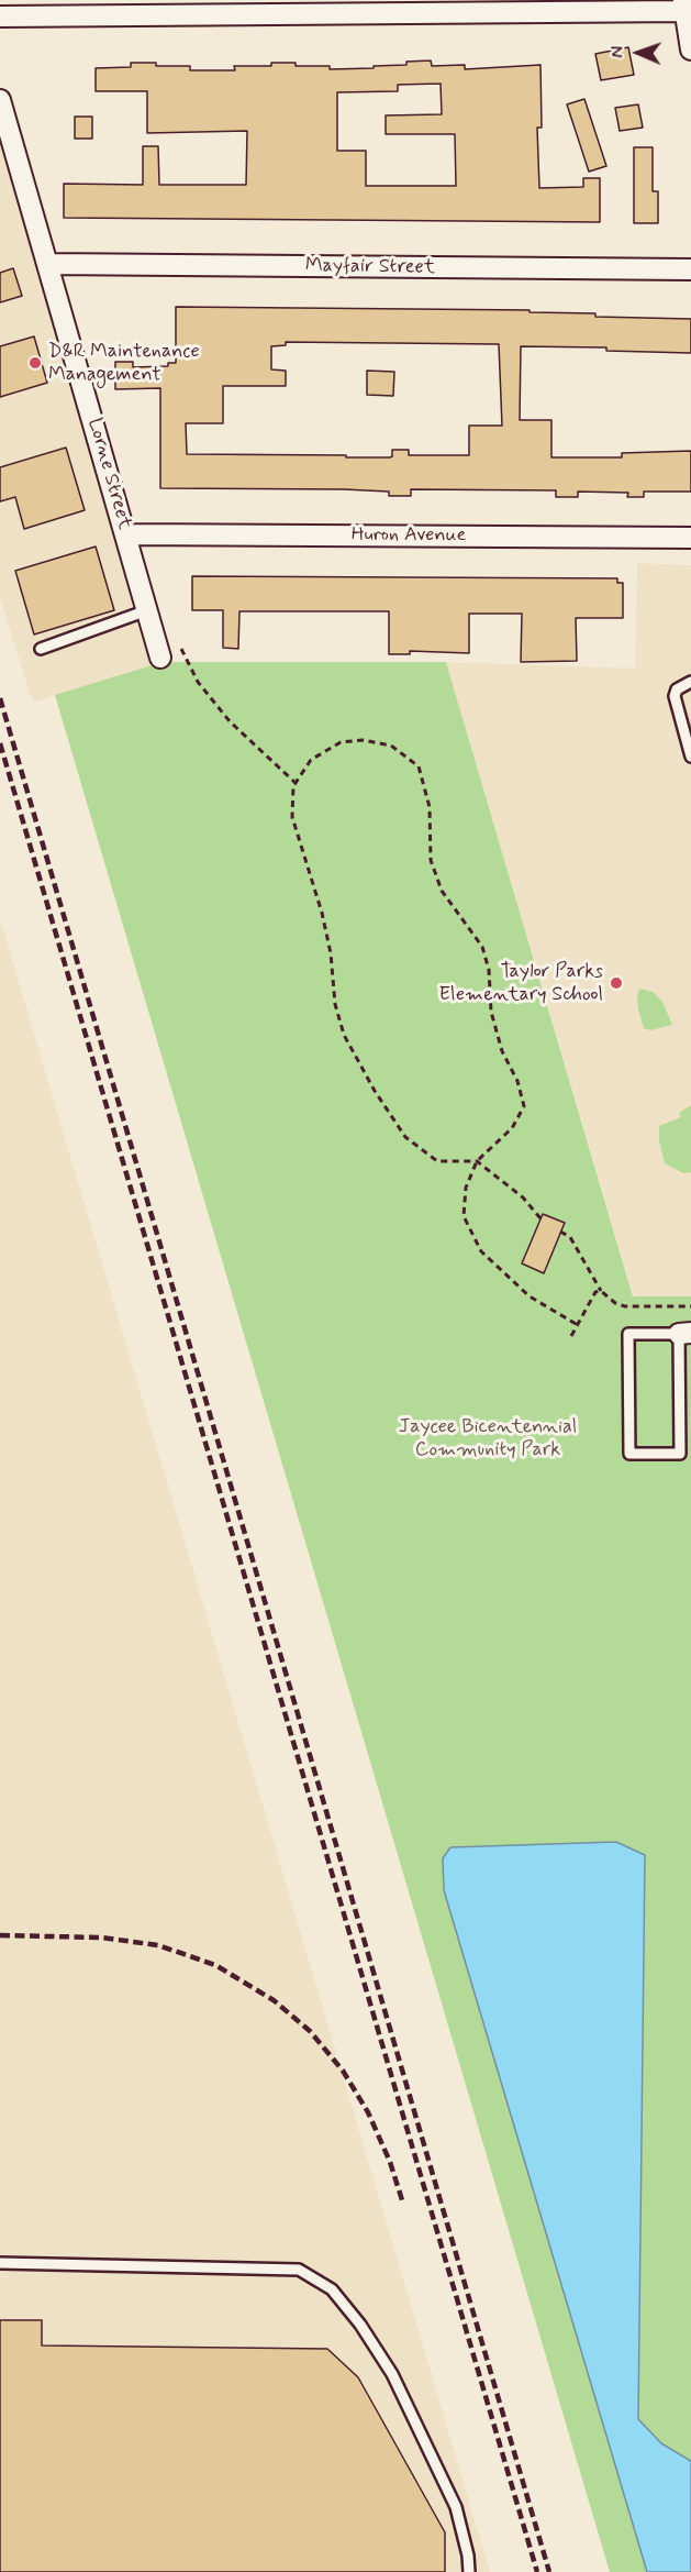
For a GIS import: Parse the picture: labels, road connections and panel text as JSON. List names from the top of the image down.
{
  "streets": {
    "street": ["Mayfair Street", "Lorne Street", "Huron Avenue"]
  },
  "crossings": [
    ["Mayfair Street", "Lorne Street"],
    ["Lorne Street", "Huron Avenue"]
  ],
  "parks": ["Jaycee Bicentennial Community Park"],
  "places": ["D&R Maintenance Management", "Taylor Parks Elementary School"],
  "north": "left"
}
